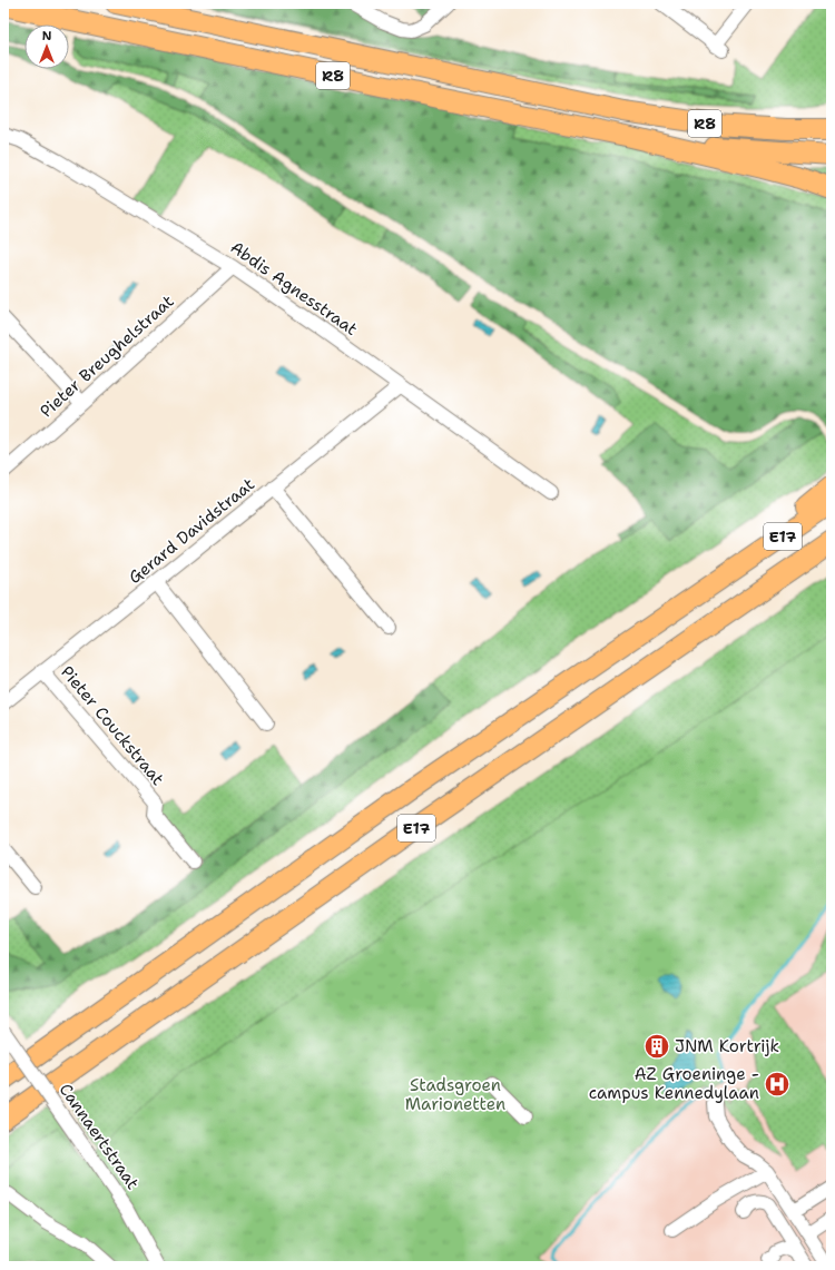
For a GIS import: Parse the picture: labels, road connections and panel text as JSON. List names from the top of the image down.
{
  "streets": {
    "highway": ["R8", "E17"],
    "street": [
      "Abdis Agnesstraat",
      "Pieter Breughelstraat",
      "Gerard Davidstraat",
      "Pieter Couckstraat",
      "Cannaertstraat"
    ]
  },
  "crossings": [
    ["Abdis Agnesstraat", "Pieter Breughelstraat"],
    ["Abdis Agnesstraat", "Gerard Davidstraat"],
    ["Gerard Davidstraat", "Pieter Couckstraat"]
  ],
  "parks": ["Stadsgroen Marionetten"],
  "places": {
    "building": ["JNM Kortrijk"],
    "hospital": ["AZ Groeninge - campus Kennedylaan"]
  },
  "north": "top"
}
